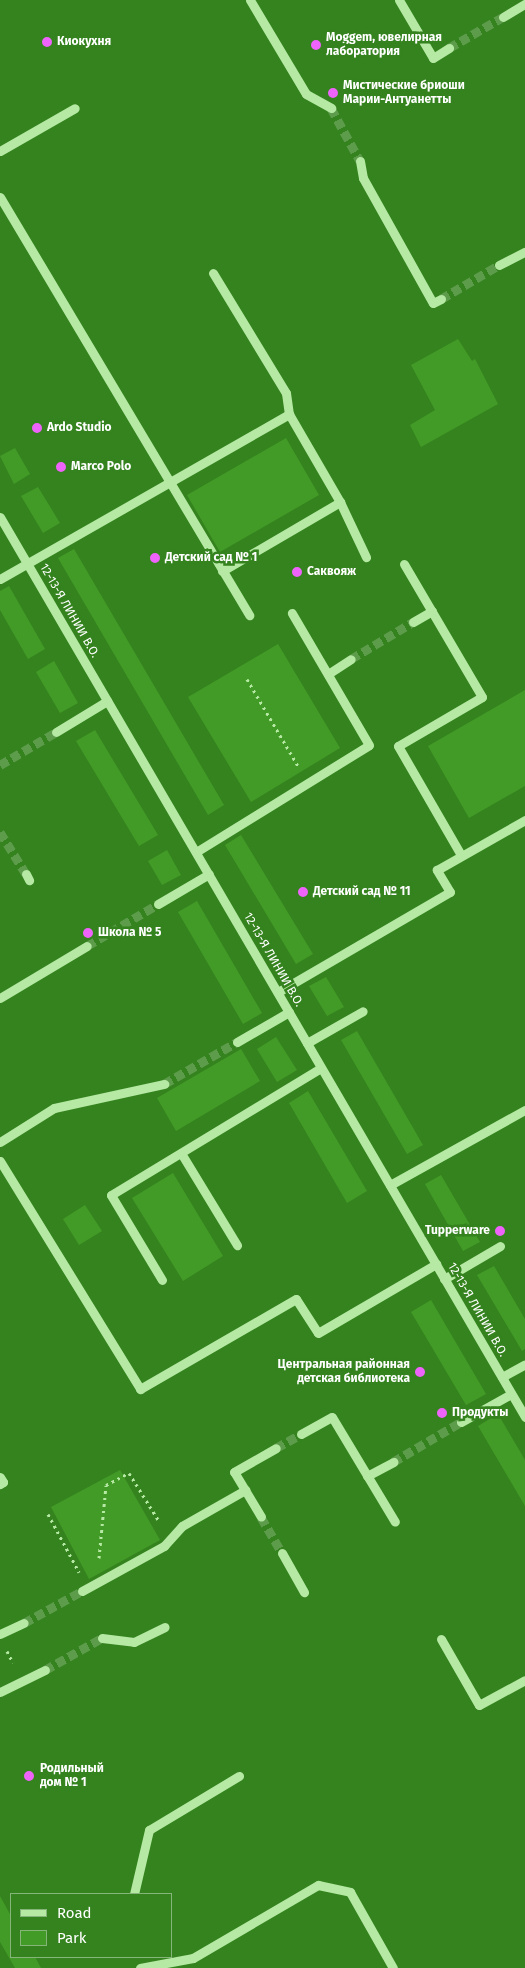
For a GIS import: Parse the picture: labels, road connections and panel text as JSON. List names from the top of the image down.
{
  "streets": {
    "street": ["12-13-Я ЛИНИИ В.О."]
  },
  "places": [
    "Киокухня",
    "Moggem, ювелирная лаборатория",
    "Мистические бриоши Марии-Антуанетты",
    "Ardo Studio",
    "Marco Polo",
    "Детский сад № 1",
    "Саквояж",
    "Детский сад № 11",
    "Школа № 5",
    "Tupperware",
    "Центральная районная детская библиотека",
    "Продукты",
    "Родильный дом № 1"
  ],
  "legend": ["Road", "Park"]
}
